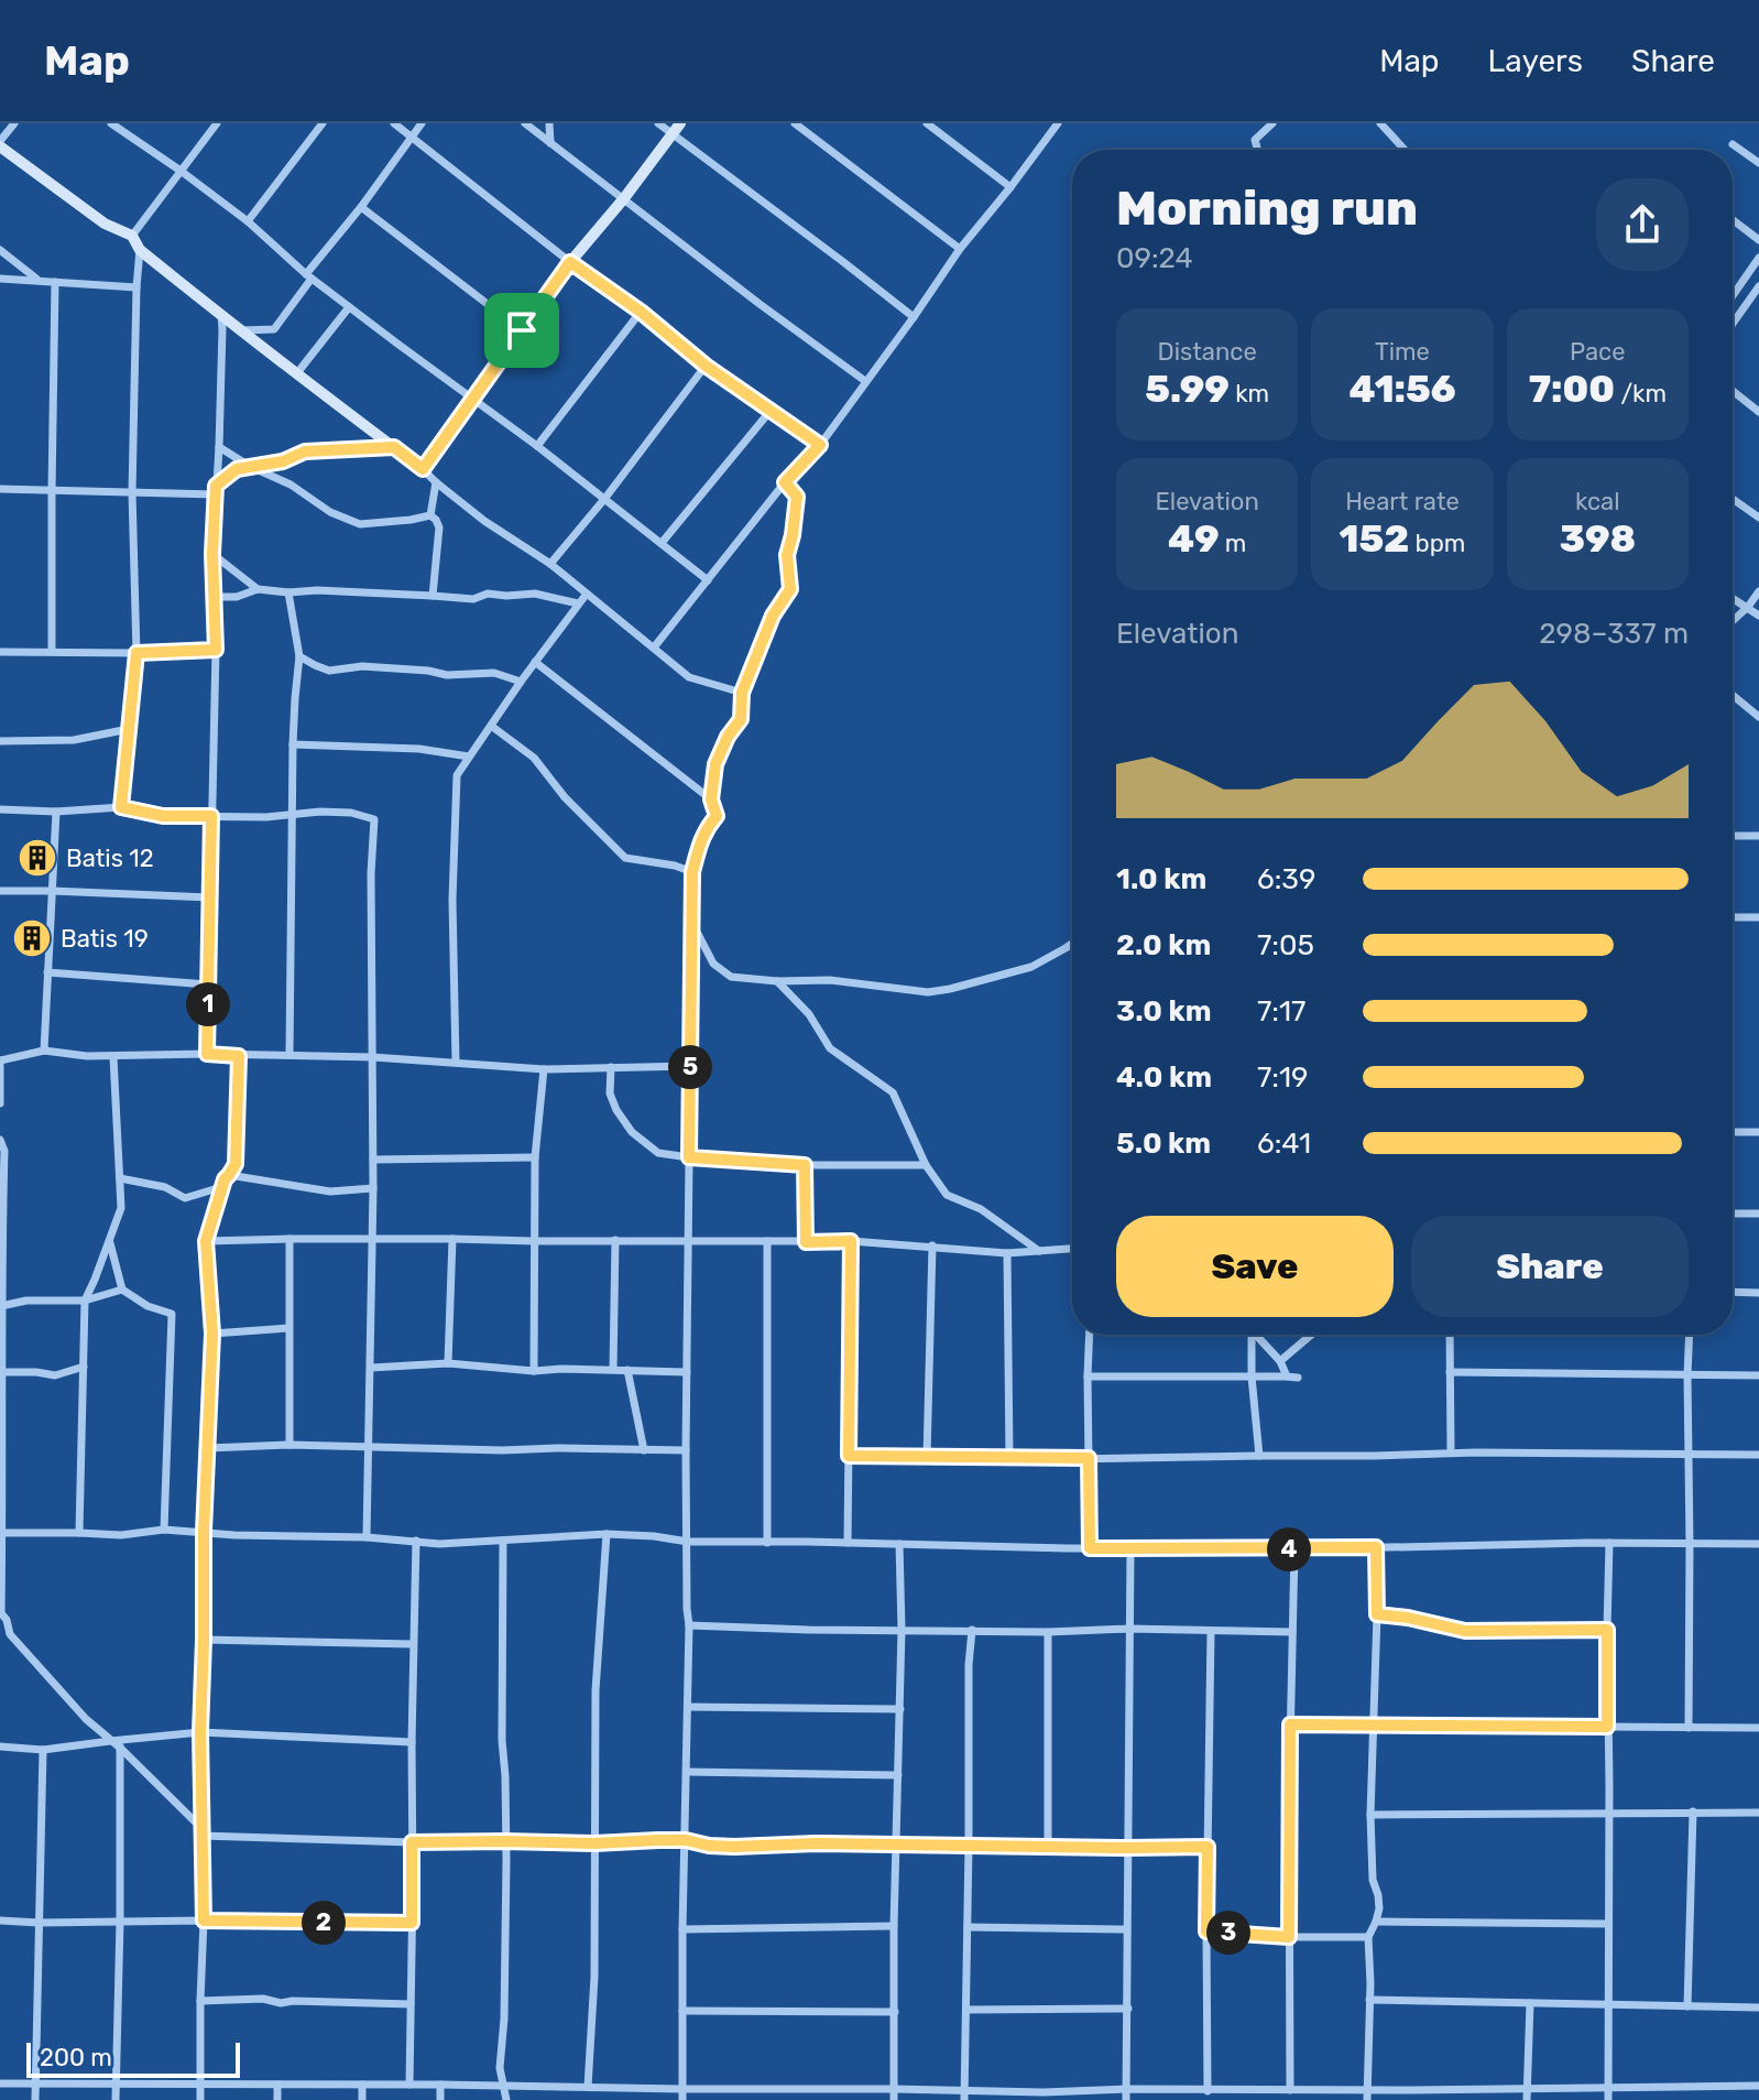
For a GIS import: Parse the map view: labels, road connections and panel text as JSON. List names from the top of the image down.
{
  "places": {
    "building": ["Batis 12", "Batis 19"]
  },
  "scale_bar": "200 m",
  "page": {
    "header": "Map",
    "nav": ["Map", "Layers", "Share"],
    "heading": ["Morning run", "09:24"],
    "stats": [
      ["Distance", "5.99 km"],
      ["Time", "41:56"],
      ["Pace", "7:00 /km"],
      ["Elevation", "49 m"],
      ["Heart rate", "152 bpm"],
      ["kcal", "398"]
    ],
    "chart": ["Elevation", "298–337 m"],
    "list": [
      {
        "name": "1.0 km",
        "note": "6:39"
      },
      {
        "name": "2.0 km",
        "note": "7:05"
      },
      {
        "name": "3.0 km",
        "note": "7:17"
      },
      {
        "name": "4.0 km",
        "note": "7:19"
      },
      {
        "name": "5.0 km",
        "note": "6:41"
      }
    ],
    "pins": [
      "1",
      "5",
      "4",
      "2",
      "3"
    ],
    "buttons": ["Save", "Share"],
    "scale": "200 m"
  }
}
